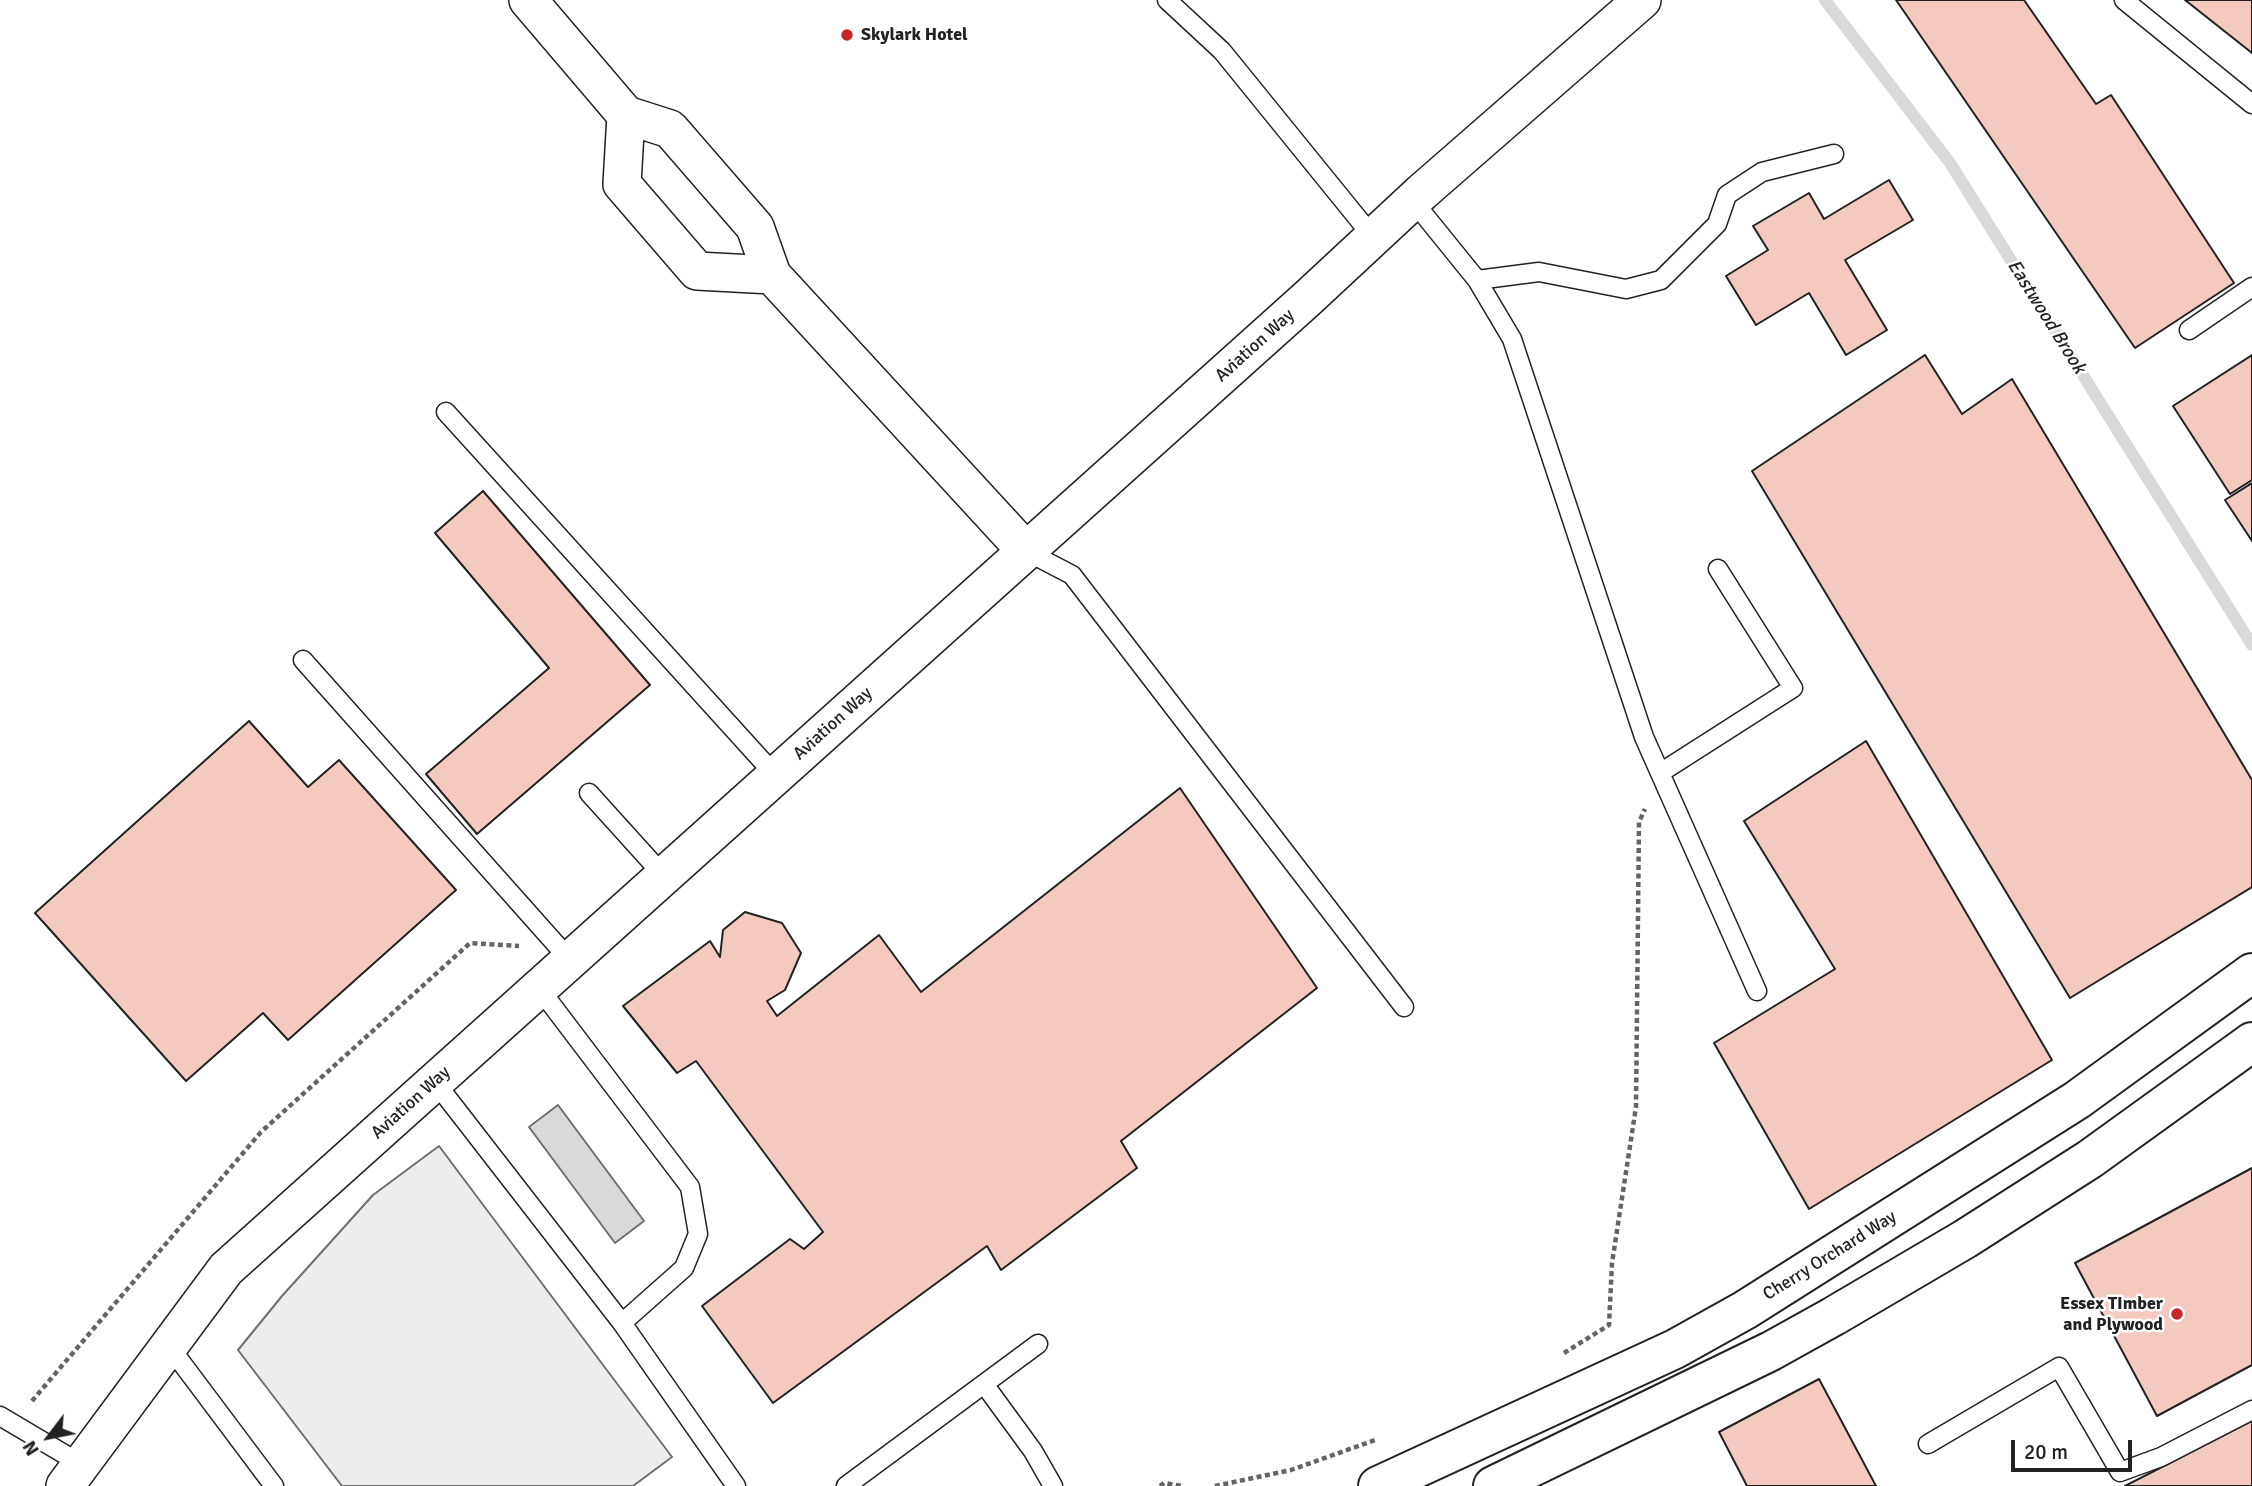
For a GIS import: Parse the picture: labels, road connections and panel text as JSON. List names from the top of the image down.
{
  "streets": {
    "main road": ["Cherry Orchard Way"],
    "street": ["Aviation Way"]
  },
  "water": ["Eastwood Brook"],
  "places": ["Skylark Hotel", "Essex TImber and Plywood"],
  "scale_bar": "20 m",
  "north": "bottom left"
}
